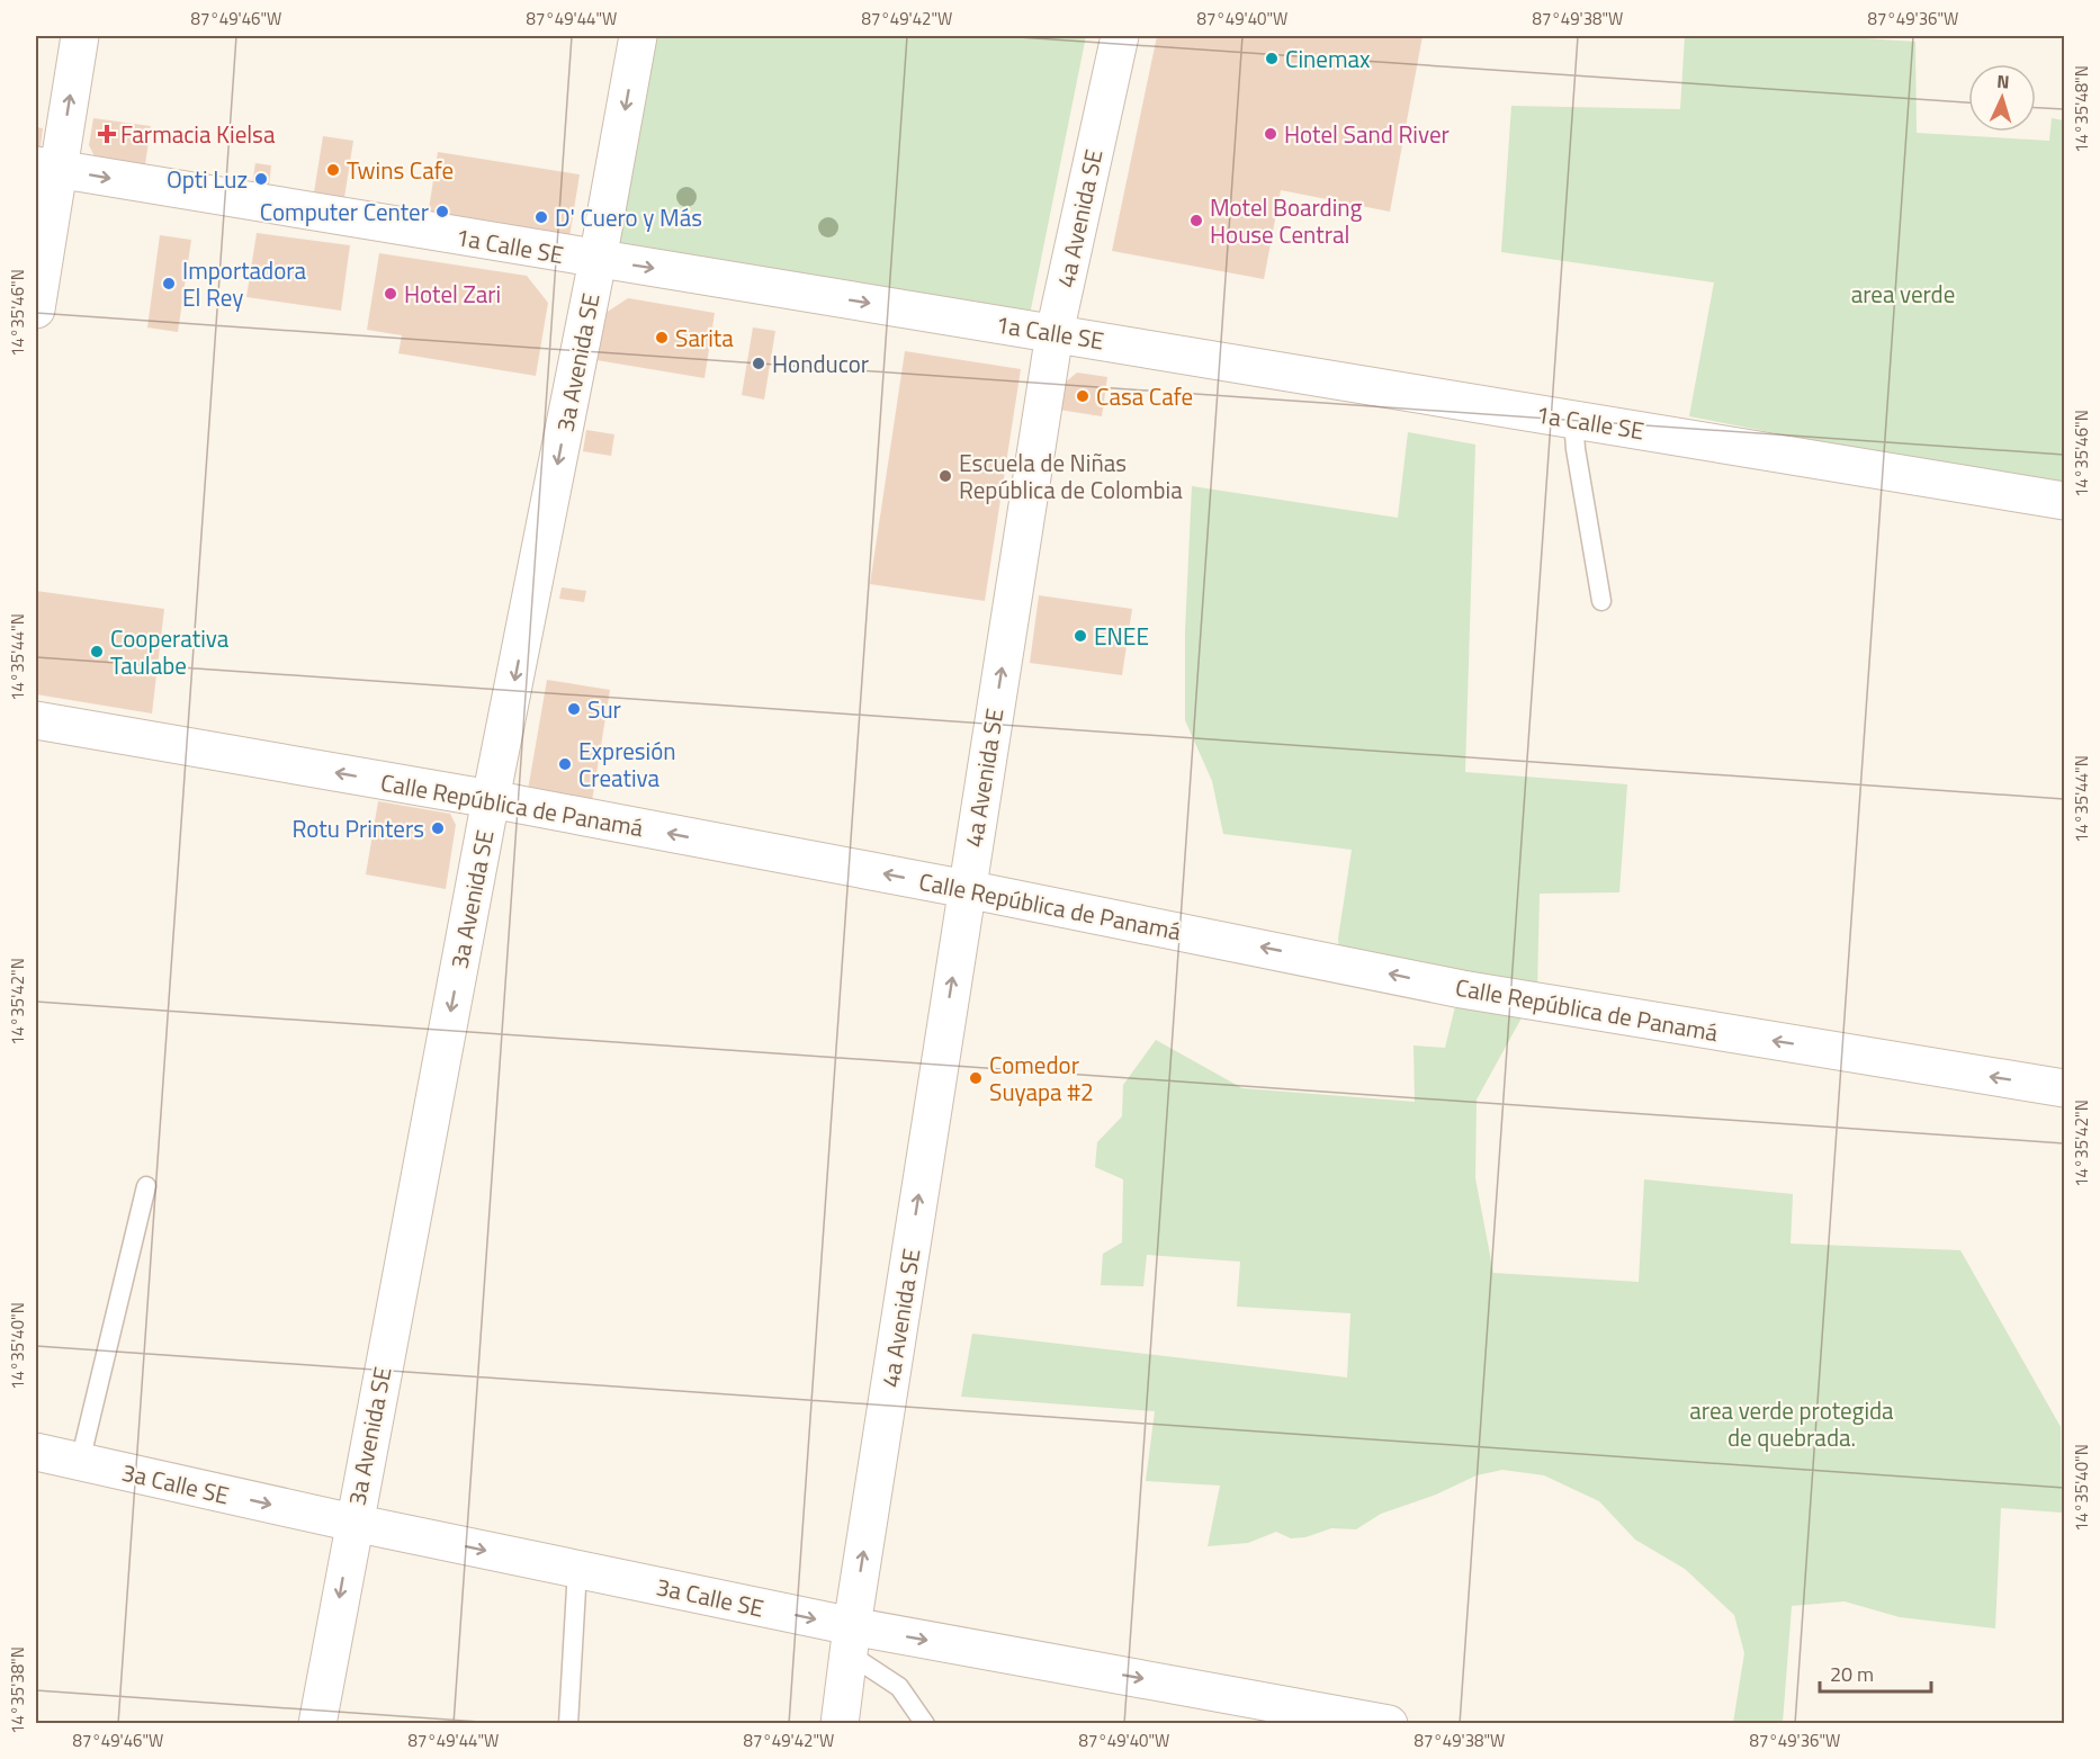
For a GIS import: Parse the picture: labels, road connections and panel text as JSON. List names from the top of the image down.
{
  "streets": {
    "street": [
      "4a Avenida SE",
      "1a Calle SE",
      "3a Avenida SE",
      "Calle República de Panamá",
      "3a Calle SE"
    ]
  },
  "crossings": [
    ["4a Avenida SE", "1a Calle SE"],
    ["4a Avenida SE", "Calle República de Panamá"],
    ["4a Avenida SE", "3a Calle SE"],
    ["1a Calle SE", "3a Avenida SE"],
    ["3a Avenida SE", "Calle República de Panamá"],
    ["3a Avenida SE", "3a Calle SE"]
  ],
  "one_way": [
    "4a Avenida SE",
    "1a Calle SE",
    "3a Avenida SE",
    "Calle República de Panamá",
    "3a Calle SE"
  ],
  "parks": ["area verde", "area verde protegida de quebrada."],
  "places": {
    "other": [
      "Cinemax",
      "Hotel Sand River",
      "Twins Cafe",
      "Opti Luz",
      "Computer Center",
      "D' Cuero y Más",
      "Motel Boarding House Central",
      "Importadora El Rey",
      "Hotel Zari",
      "Sarita",
      "Honducor",
      "Casa Cafe",
      "Escuela de Niñas República de Colombia",
      "ENEE",
      "Cooperativa Taulabe",
      "Sur",
      "Expresión Creativa",
      "Rotu Printers",
      "Comedor Suyapa #2"
    ],
    "health": ["Farmacia Kielsa"]
  },
  "scale_bar": "20 m",
  "north": "top",
  "coordinates": [
    "87°49'46\"W",
    "87°49'44\"W",
    "87°49'42\"W",
    "87°49'40\"W",
    "87°49'38\"W",
    "87°49'36\"W",
    "14°35'48\"N",
    "14°35'46\"N",
    "14°35'44\"N",
    "14°35'42\"N",
    "14°35'40\"N",
    "14°35'38\"N"
  ]
}
